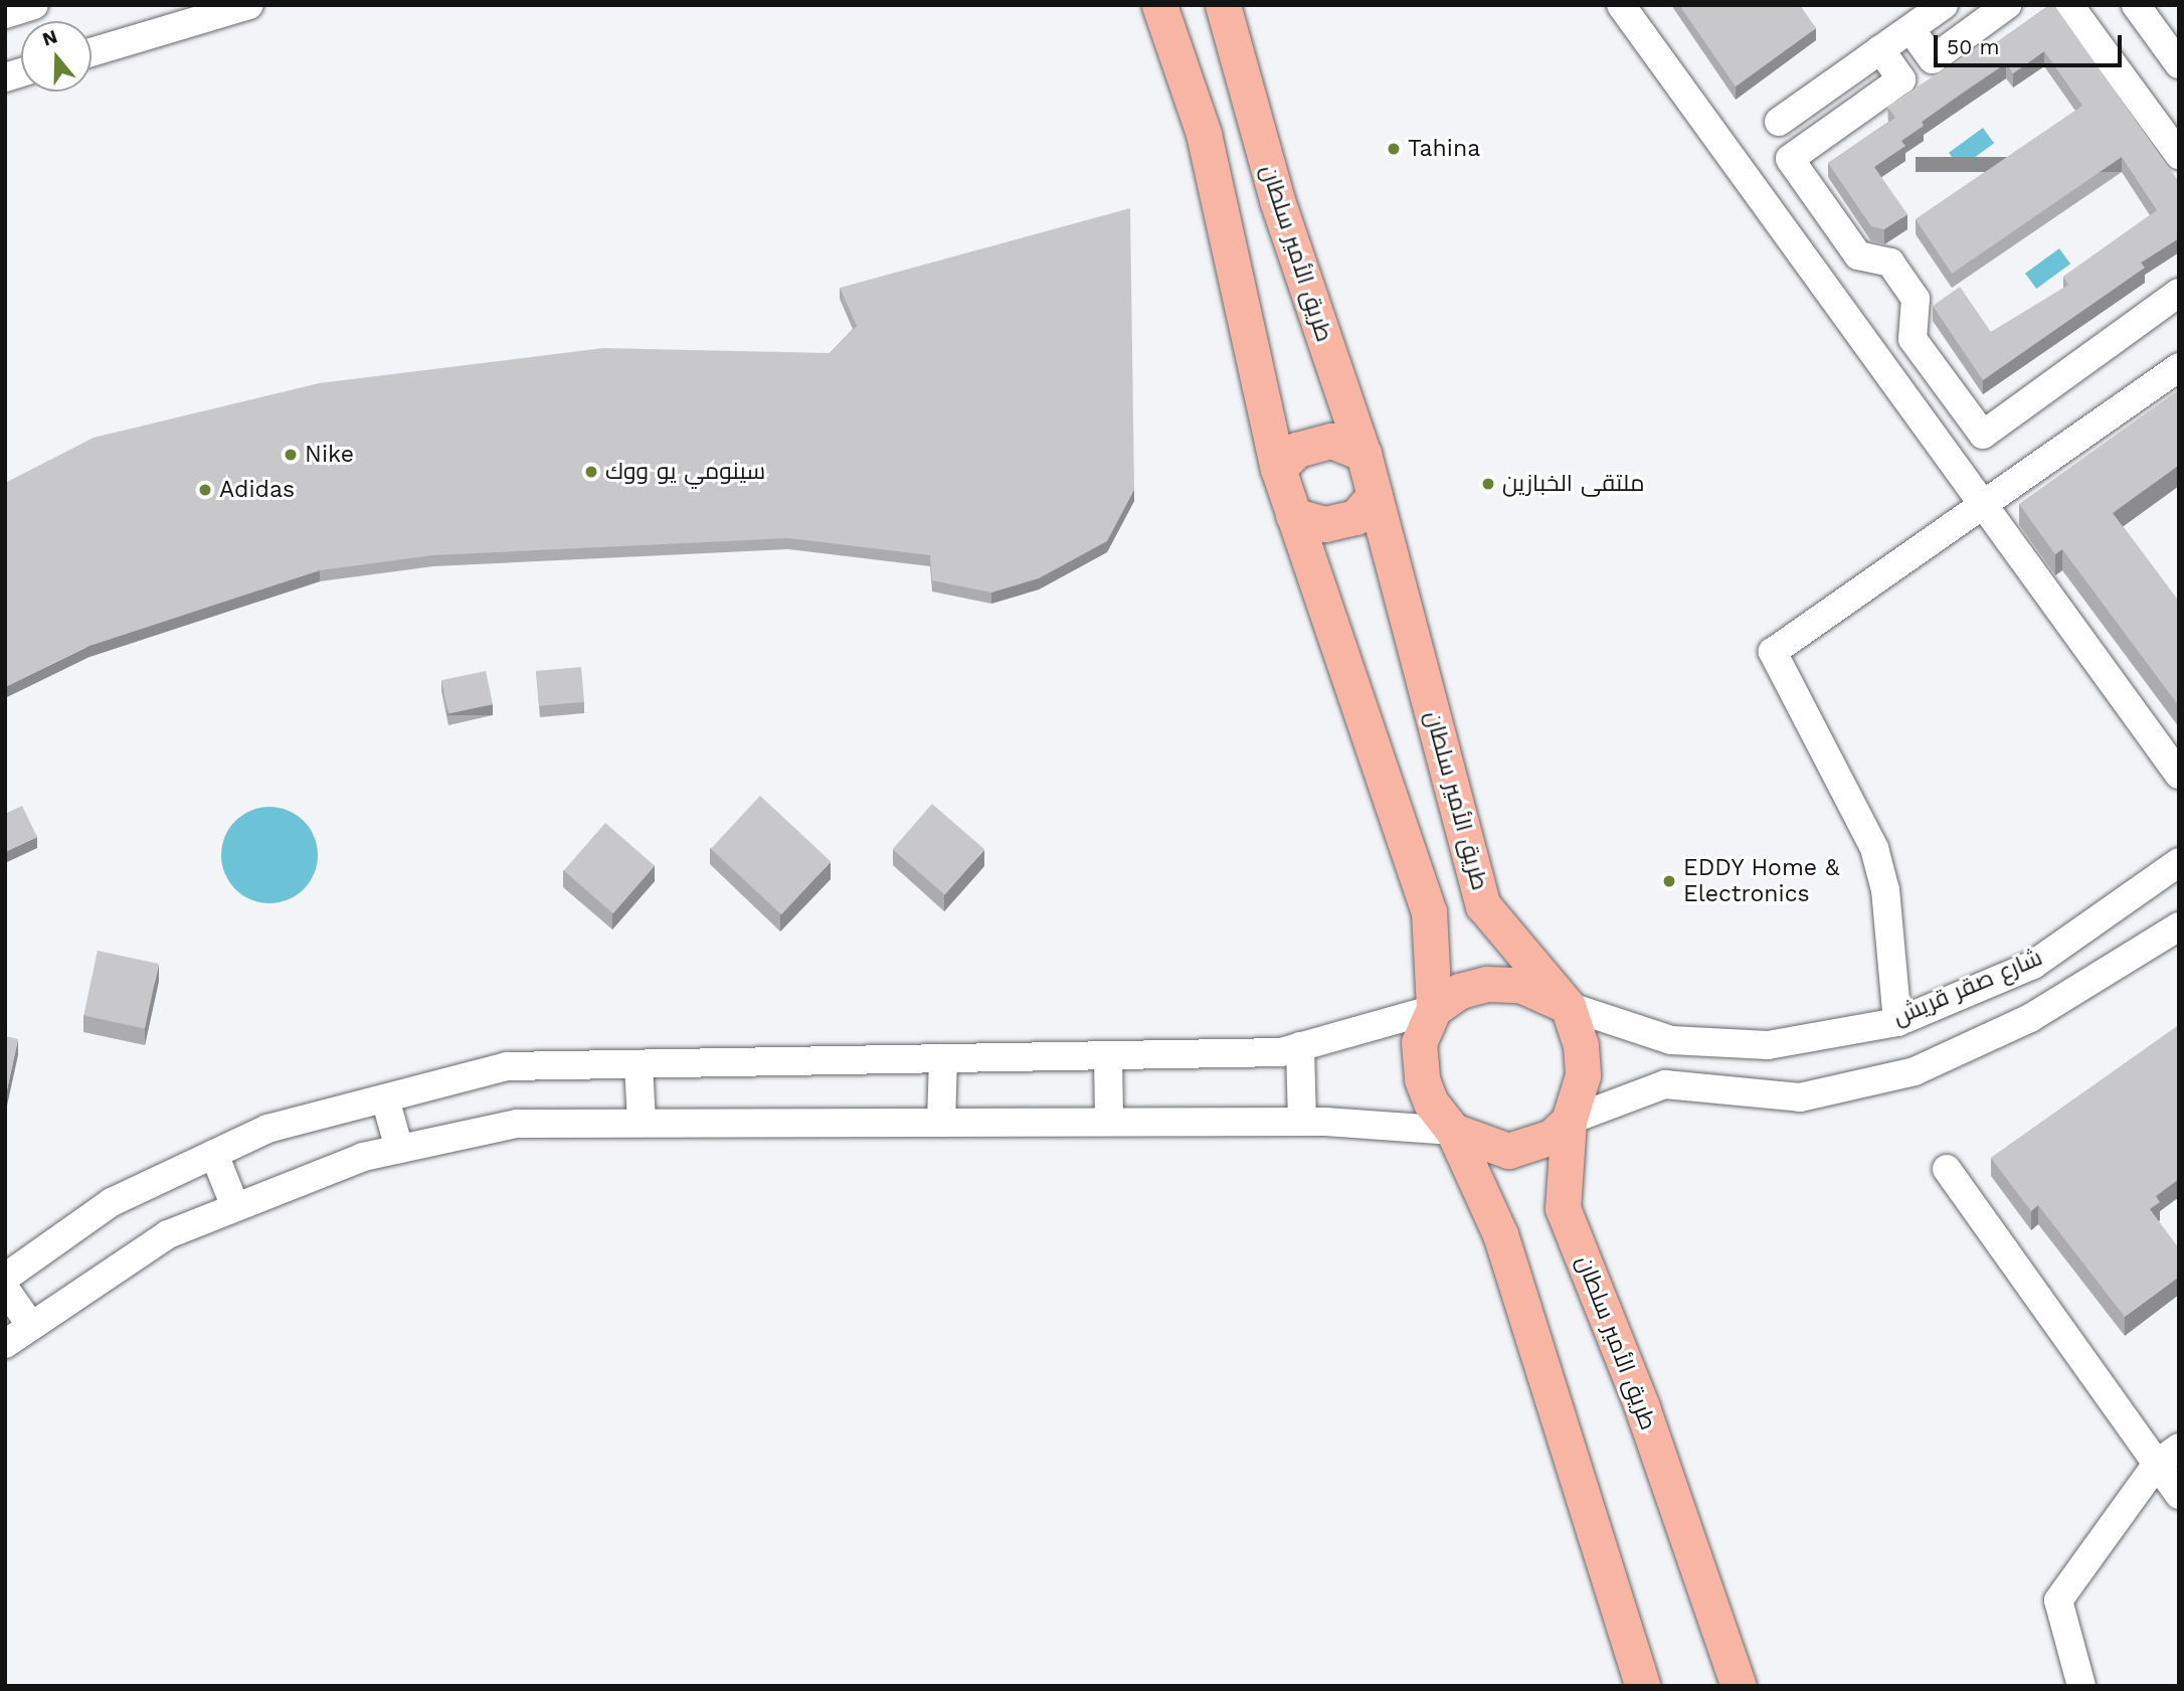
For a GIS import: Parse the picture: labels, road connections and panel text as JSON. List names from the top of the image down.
{
  "streets": {
    "main road": ["طريق الأمير سلطان"],
    "street": ["شارع صقر قريش"]
  },
  "crossings": [
    ["طريق الأمير سلطان", "شارع صقر قريش"]
  ],
  "places": [
    "Tahina",
    "Nike",
    "سينومي يو ووك",
    "ملتقى الخبازين",
    "Adidas",
    "EDDY Home & Electronics"
  ],
  "scale_bar": "50 m",
  "north": "top"
}
